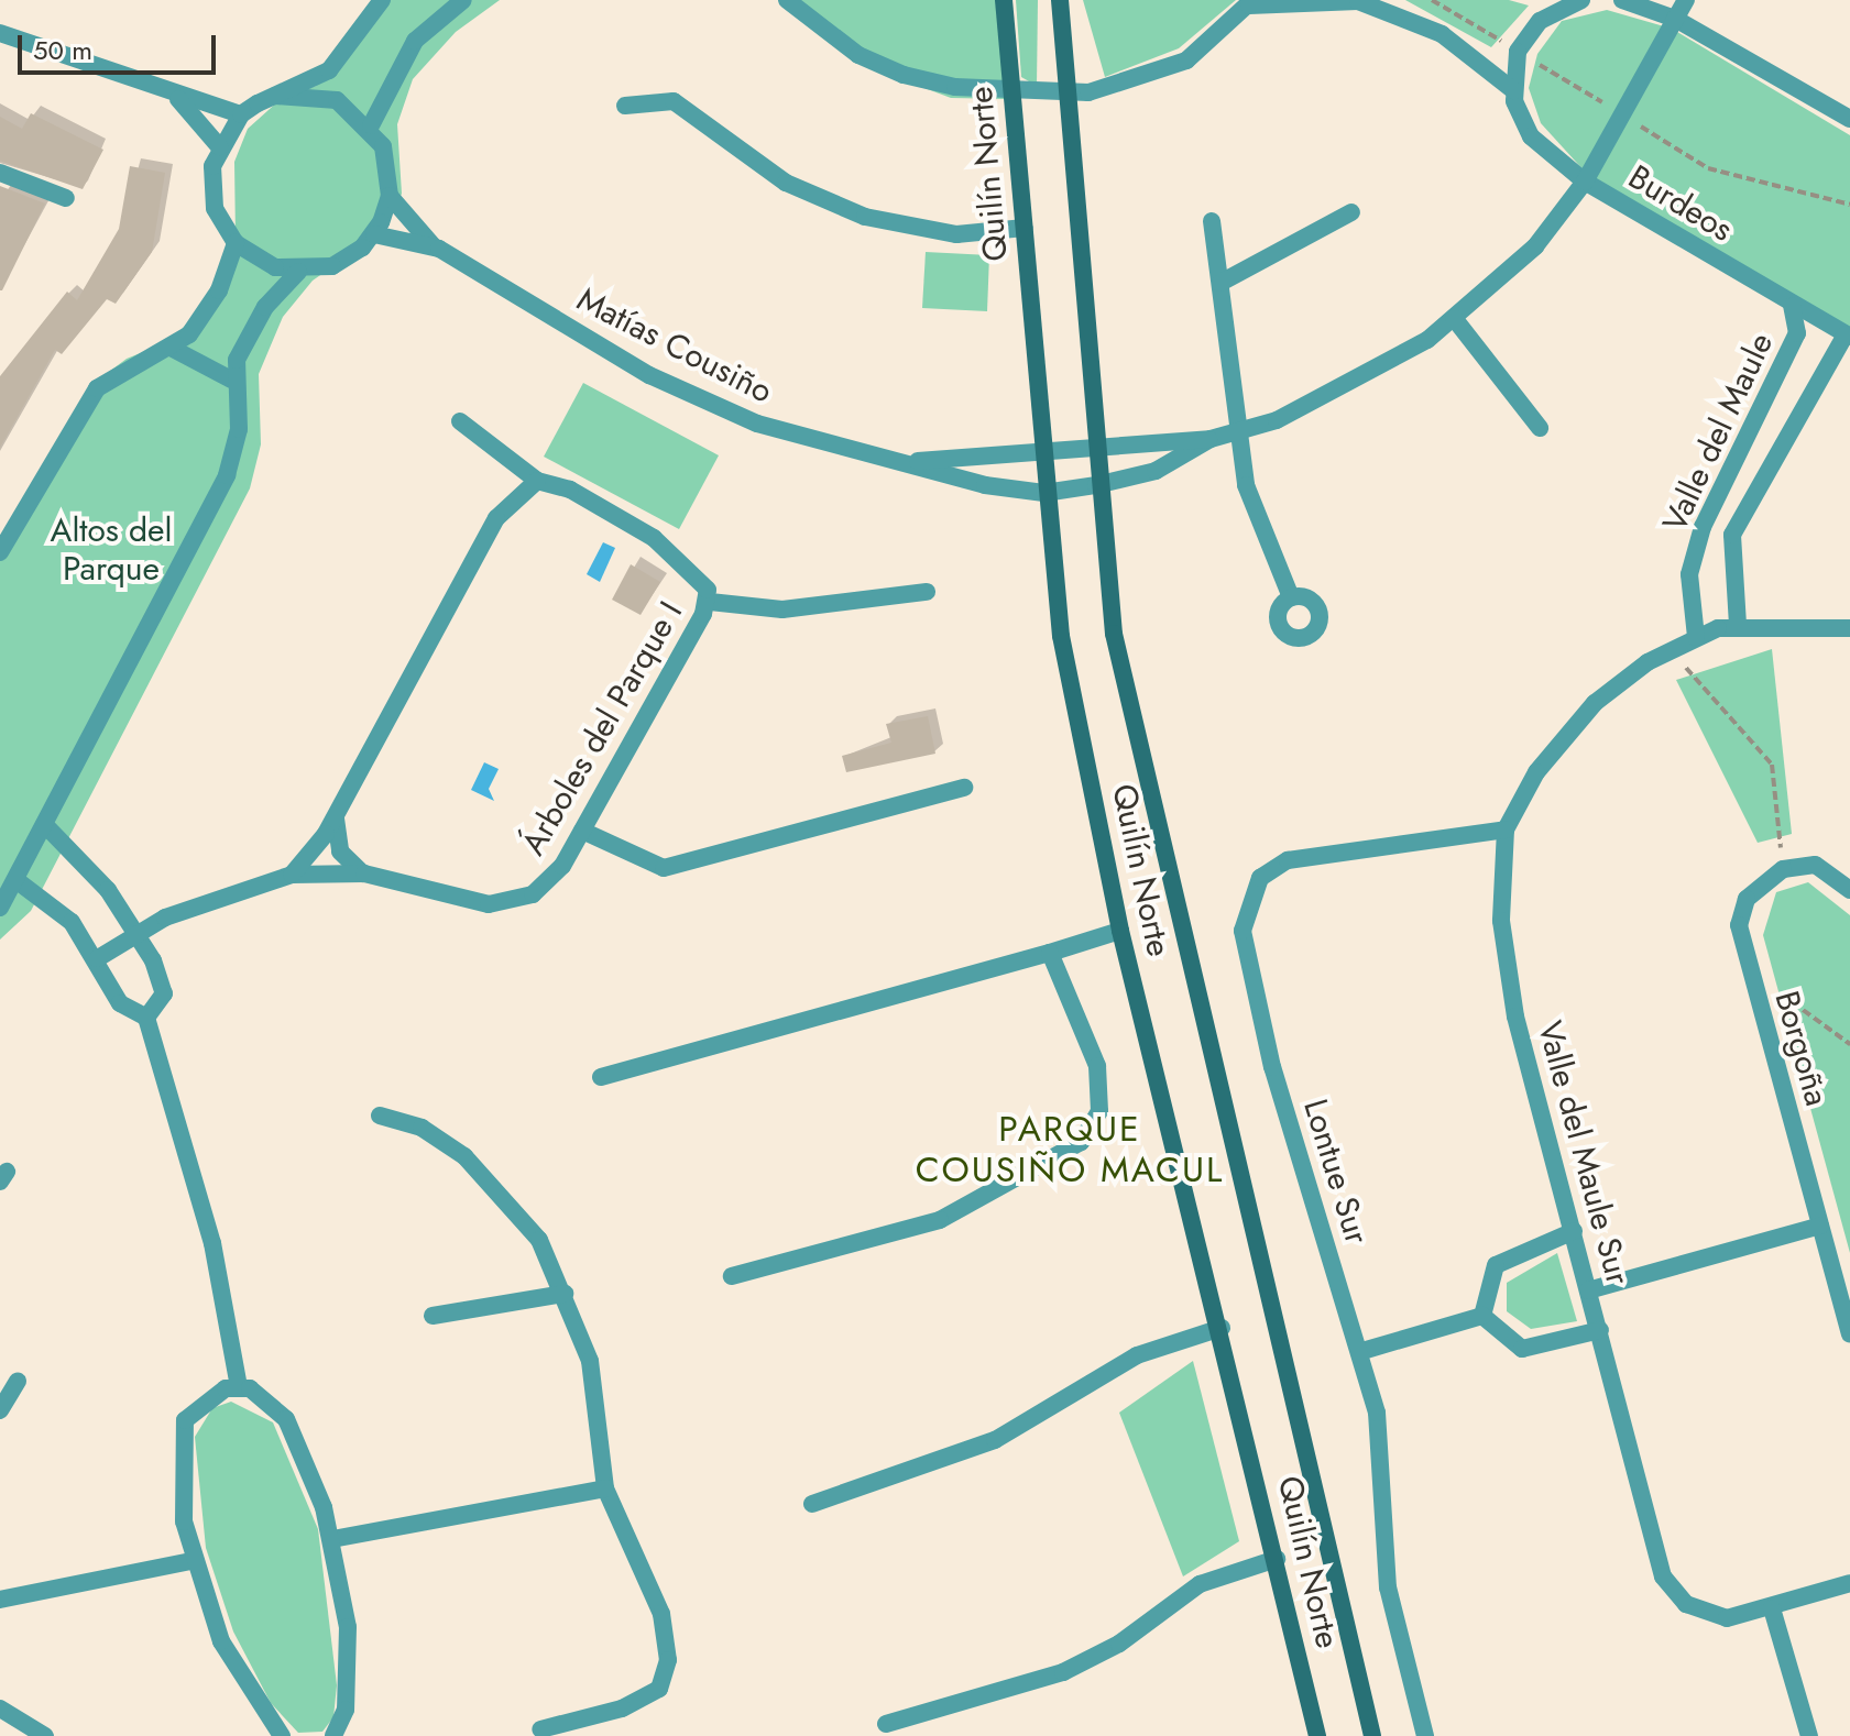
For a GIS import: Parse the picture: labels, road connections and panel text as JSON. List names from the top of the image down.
{
  "streets": {
    "street": [
      "Quilín Norte",
      "Burdeos",
      "Matías Cousiño",
      "Valle del Maule",
      "Árboles del Parque I",
      "Borgoña",
      "Valle del Maule Sur",
      "Lontue Sur"
    ]
  },
  "crossings": [
    ["Quilín Norte", "Matías Cousiño"],
    ["Burdeos", "Matías Cousiño"],
    ["Burdeos", "Valle del Maule"],
    ["Valle del Maule", "Valle del Maule Sur"],
    ["Valle del Maule Sur", "Lontue Sur"]
  ],
  "districts": ["PARQUE COUSIÑO MACUL"],
  "parks": ["Altos del Parque"],
  "scale_bar": "50 m"
}
